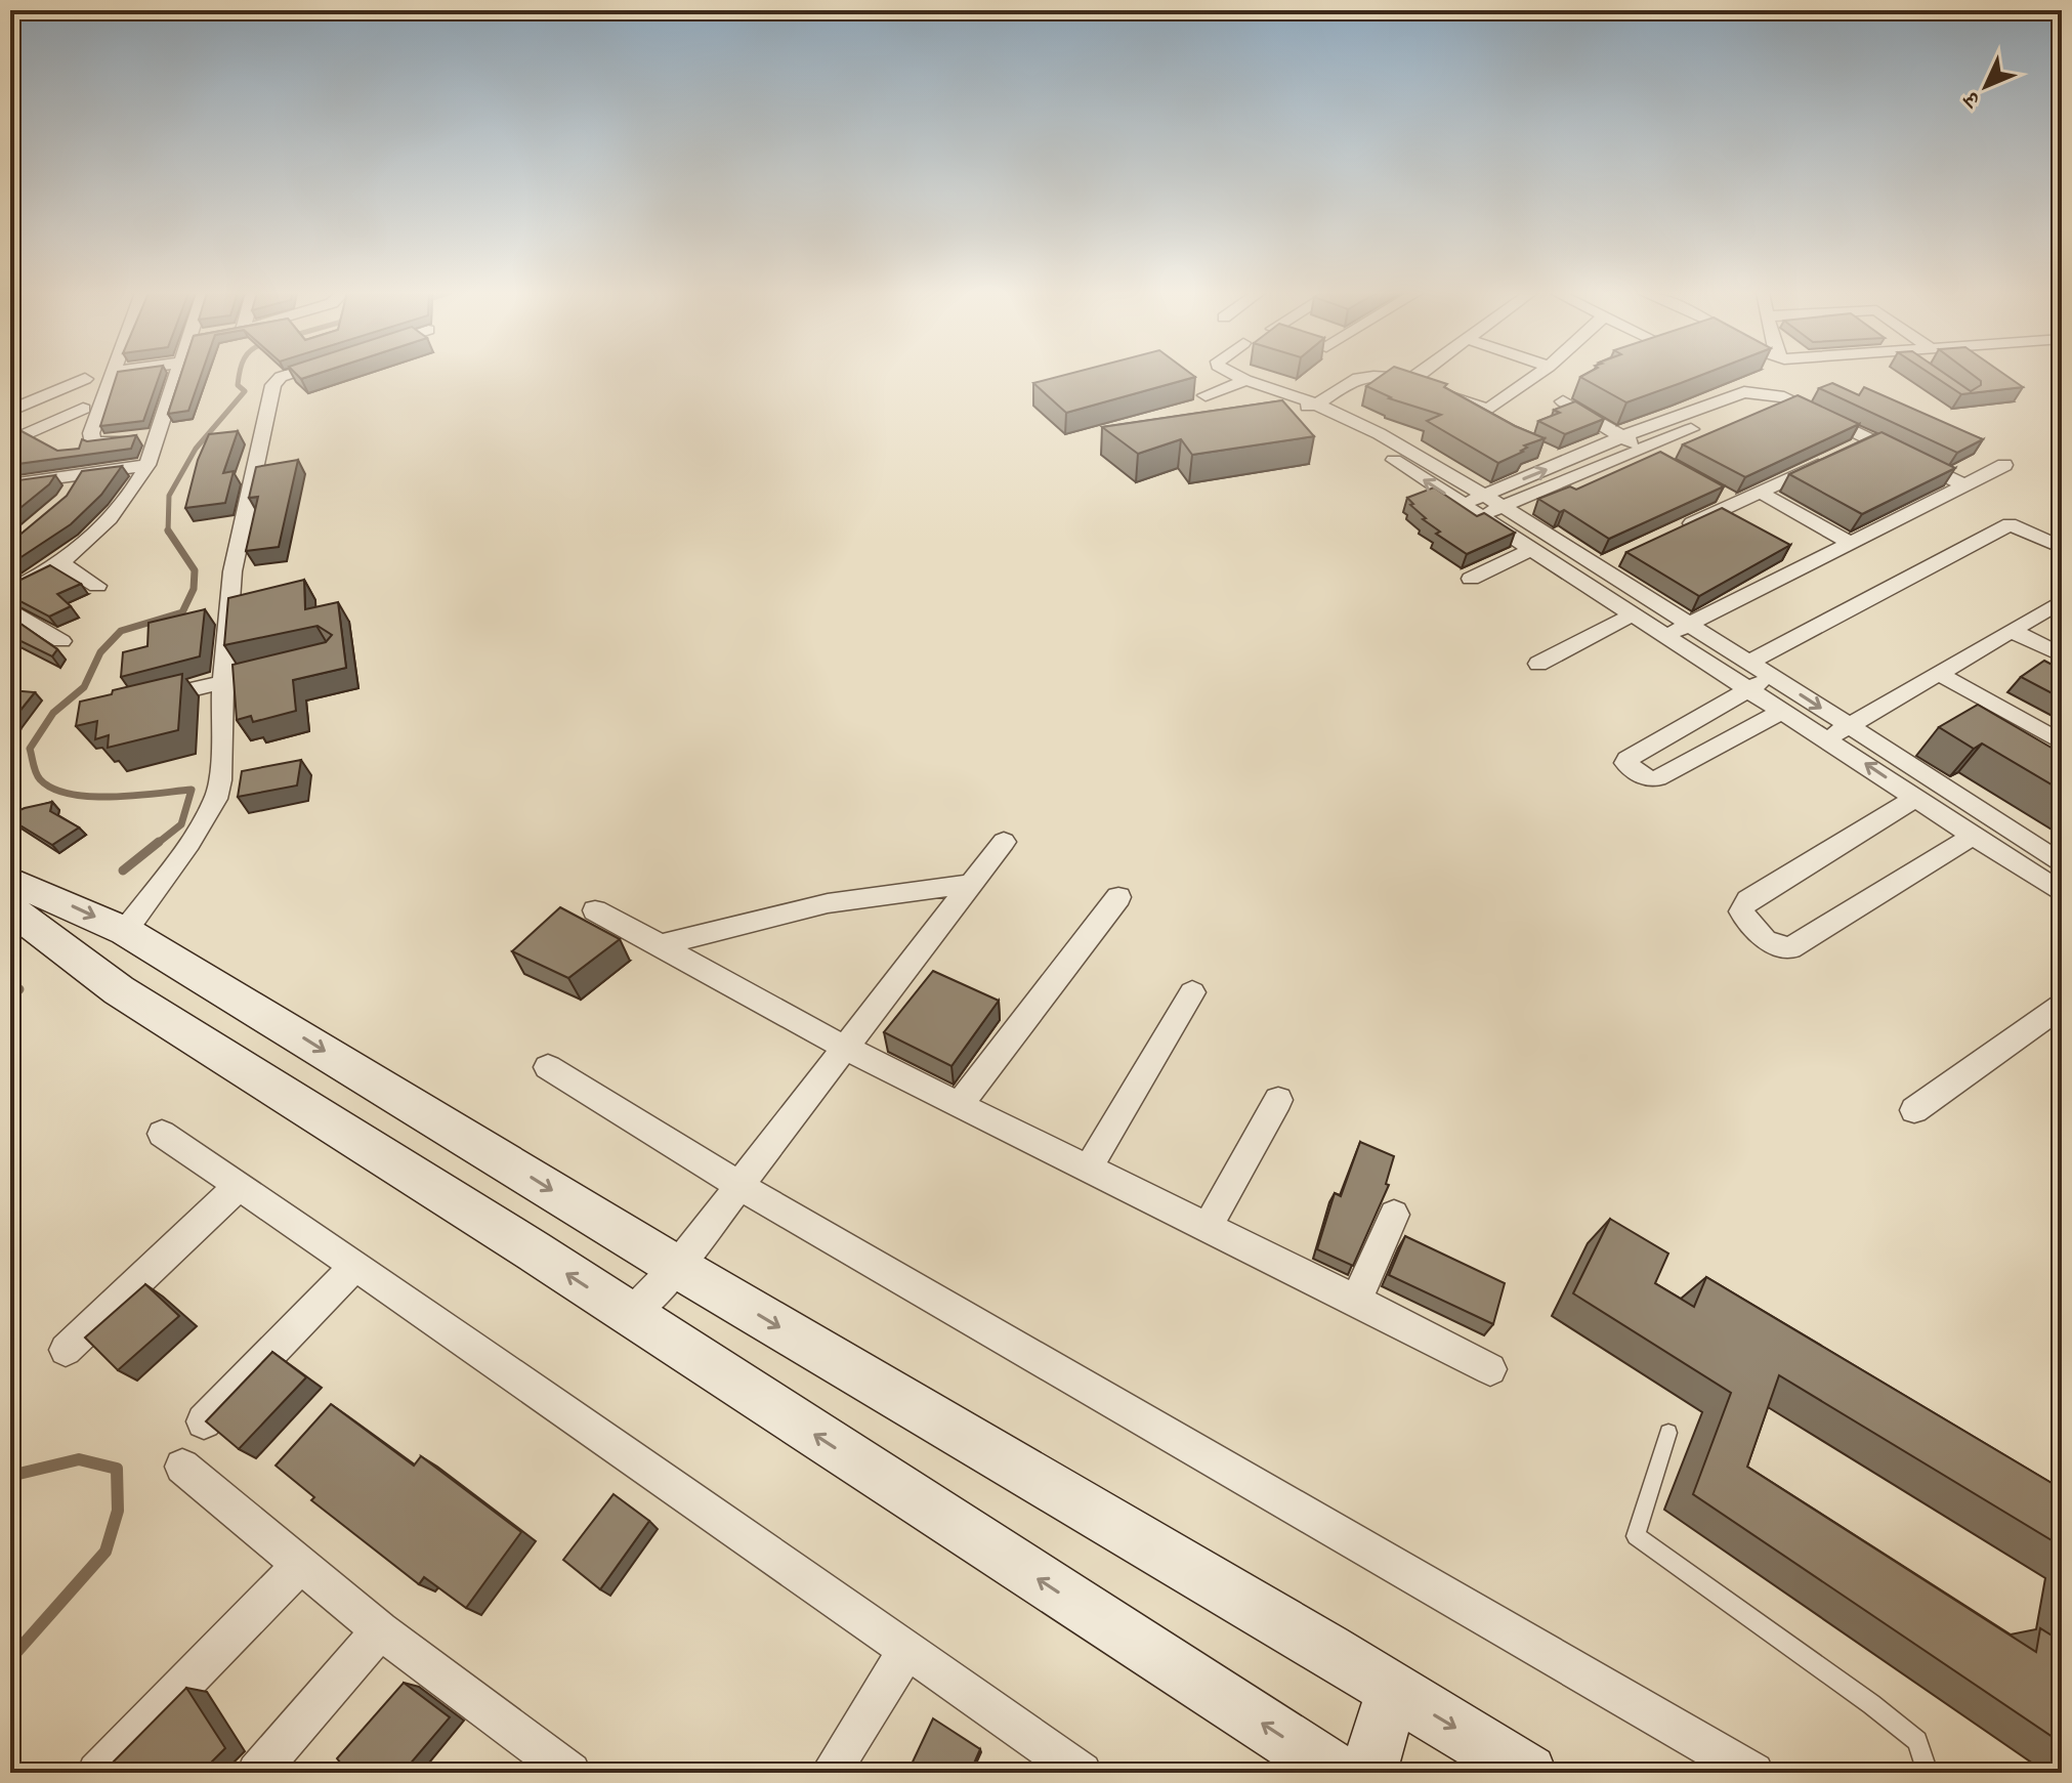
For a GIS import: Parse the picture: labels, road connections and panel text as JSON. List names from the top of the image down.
{
  "north": "bottom left"
}
